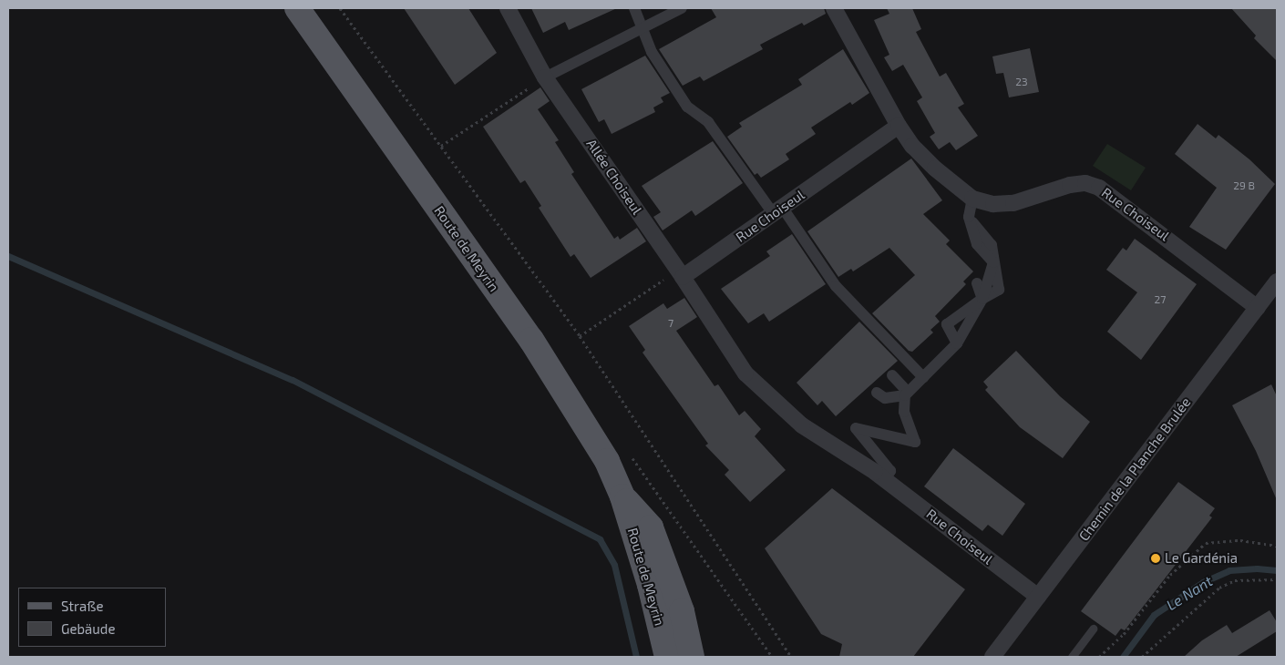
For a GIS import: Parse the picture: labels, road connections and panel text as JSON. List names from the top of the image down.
{
  "streets": {
    "main road": ["Route de Meyrin"],
    "street": ["Allée Choiseul", "Rue Choiseul", "Chemin de la Planche Brulée"]
  },
  "crossings": [
    ["Allée Choiseul", "Rue Choiseul"],
    ["Rue Choiseul", "Chemin de la Planche Brulée"]
  ],
  "water": ["Le Nant"],
  "places": ["Le Gardénia"],
  "house_numbers": [
    "23",
    "29 B",
    "27",
    "7"
  ],
  "legend": ["Straße", "Gebäude"]
}
